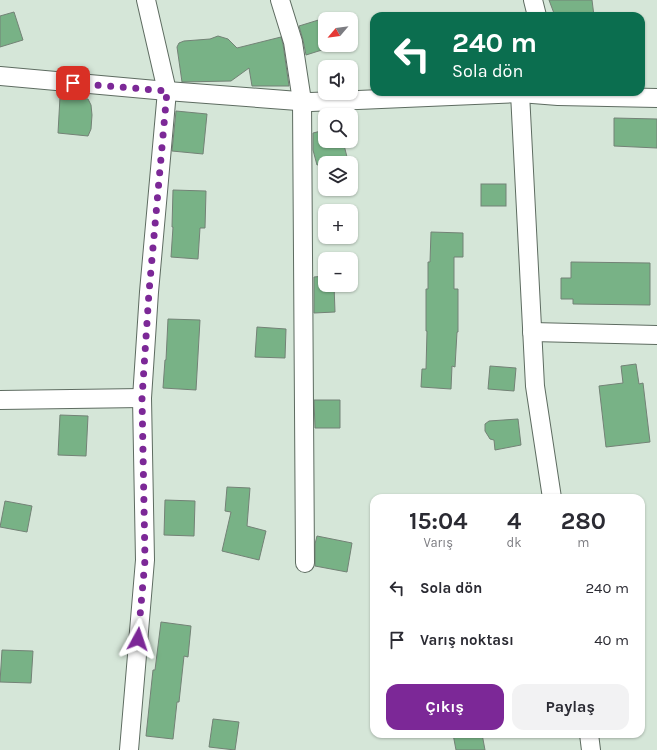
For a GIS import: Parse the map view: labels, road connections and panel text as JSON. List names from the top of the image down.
{
  "north": "bottom left",
  "page": {
    "map_buttons": ["+", "−"],
    "turn": ["240 m", "Sola dön"],
    "eta": [
      "15:04",
      "Varış",
      "4",
      "dk",
      "280",
      "m"
    ],
    "list": [
      {
        "name": "Sola dön",
        "value": "240 m"
      },
      {
        "name": "Varış noktası",
        "value": "40 m"
      }
    ],
    "buttons": ["Çıkış", "Paylaş"]
  }
}
